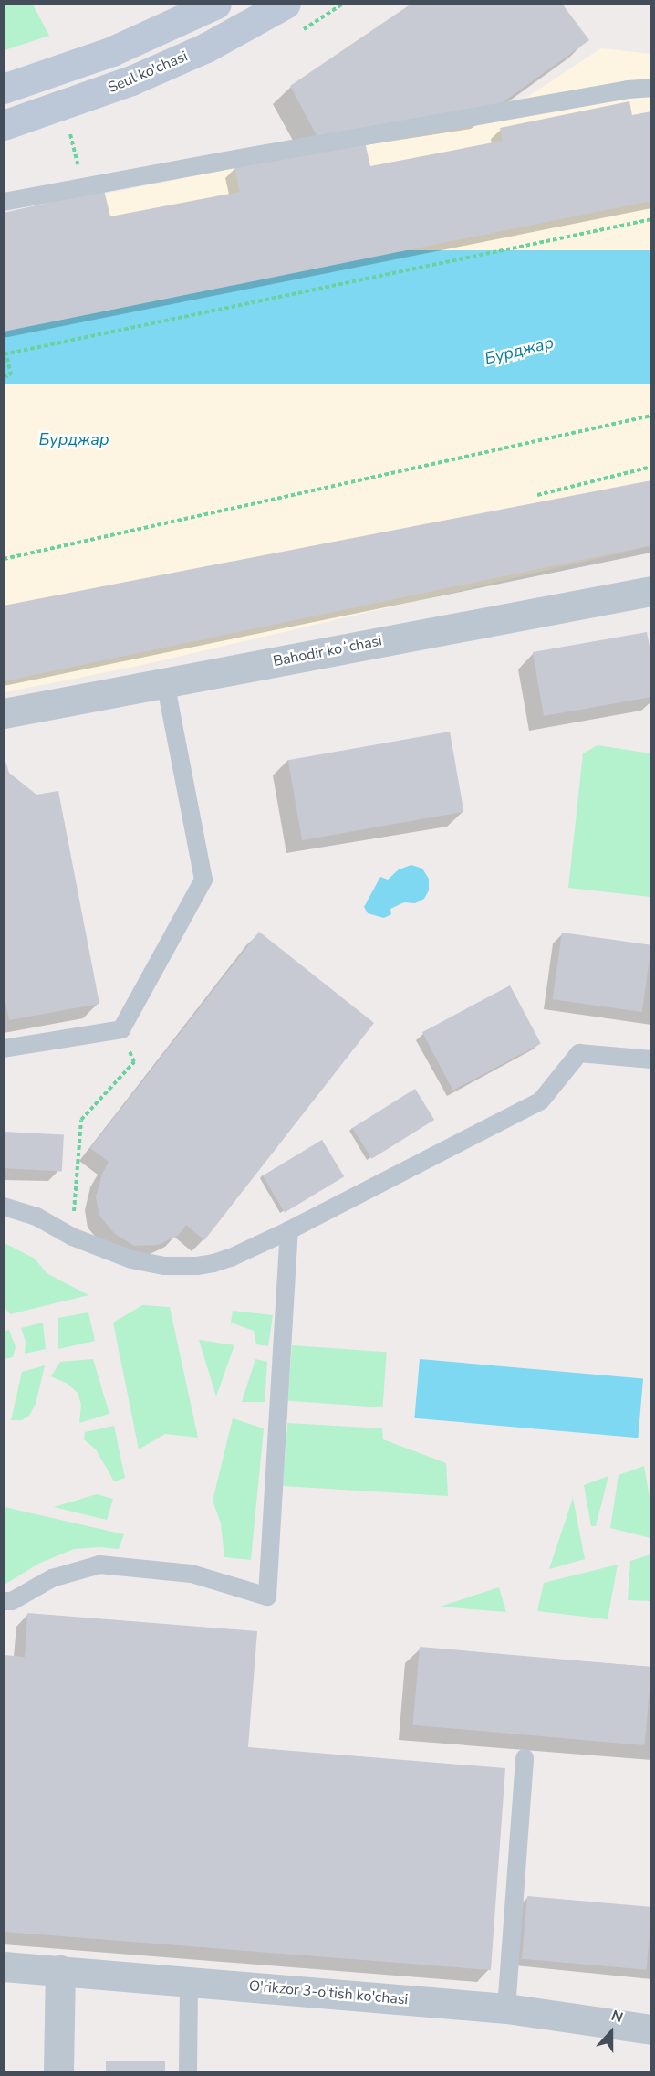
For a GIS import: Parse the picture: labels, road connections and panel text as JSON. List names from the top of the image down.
{
  "streets": {
    "main road": ["Seul ko'chasi"],
    "street": ["Bahodir koʻchasi", "O'rikzor 3-o'tish ko'chasi"]
  },
  "water": ["Бурджар"],
  "north": "top"
}
